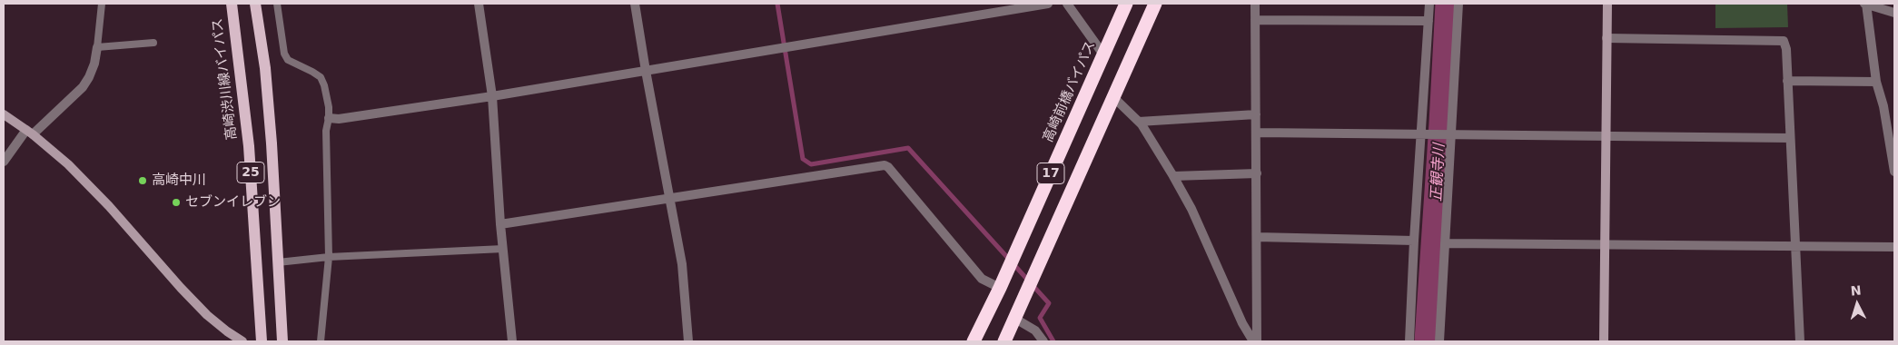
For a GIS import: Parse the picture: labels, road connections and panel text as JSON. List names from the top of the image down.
{
  "streets": {
    "highway": ["高崎前橋バイパス", "17"],
    "main road": ["高崎渋川線バイパス", "25"]
  },
  "water": ["正観寺川"],
  "places": ["高崎中川", "セブンイレブン"],
  "north": "top"
}
